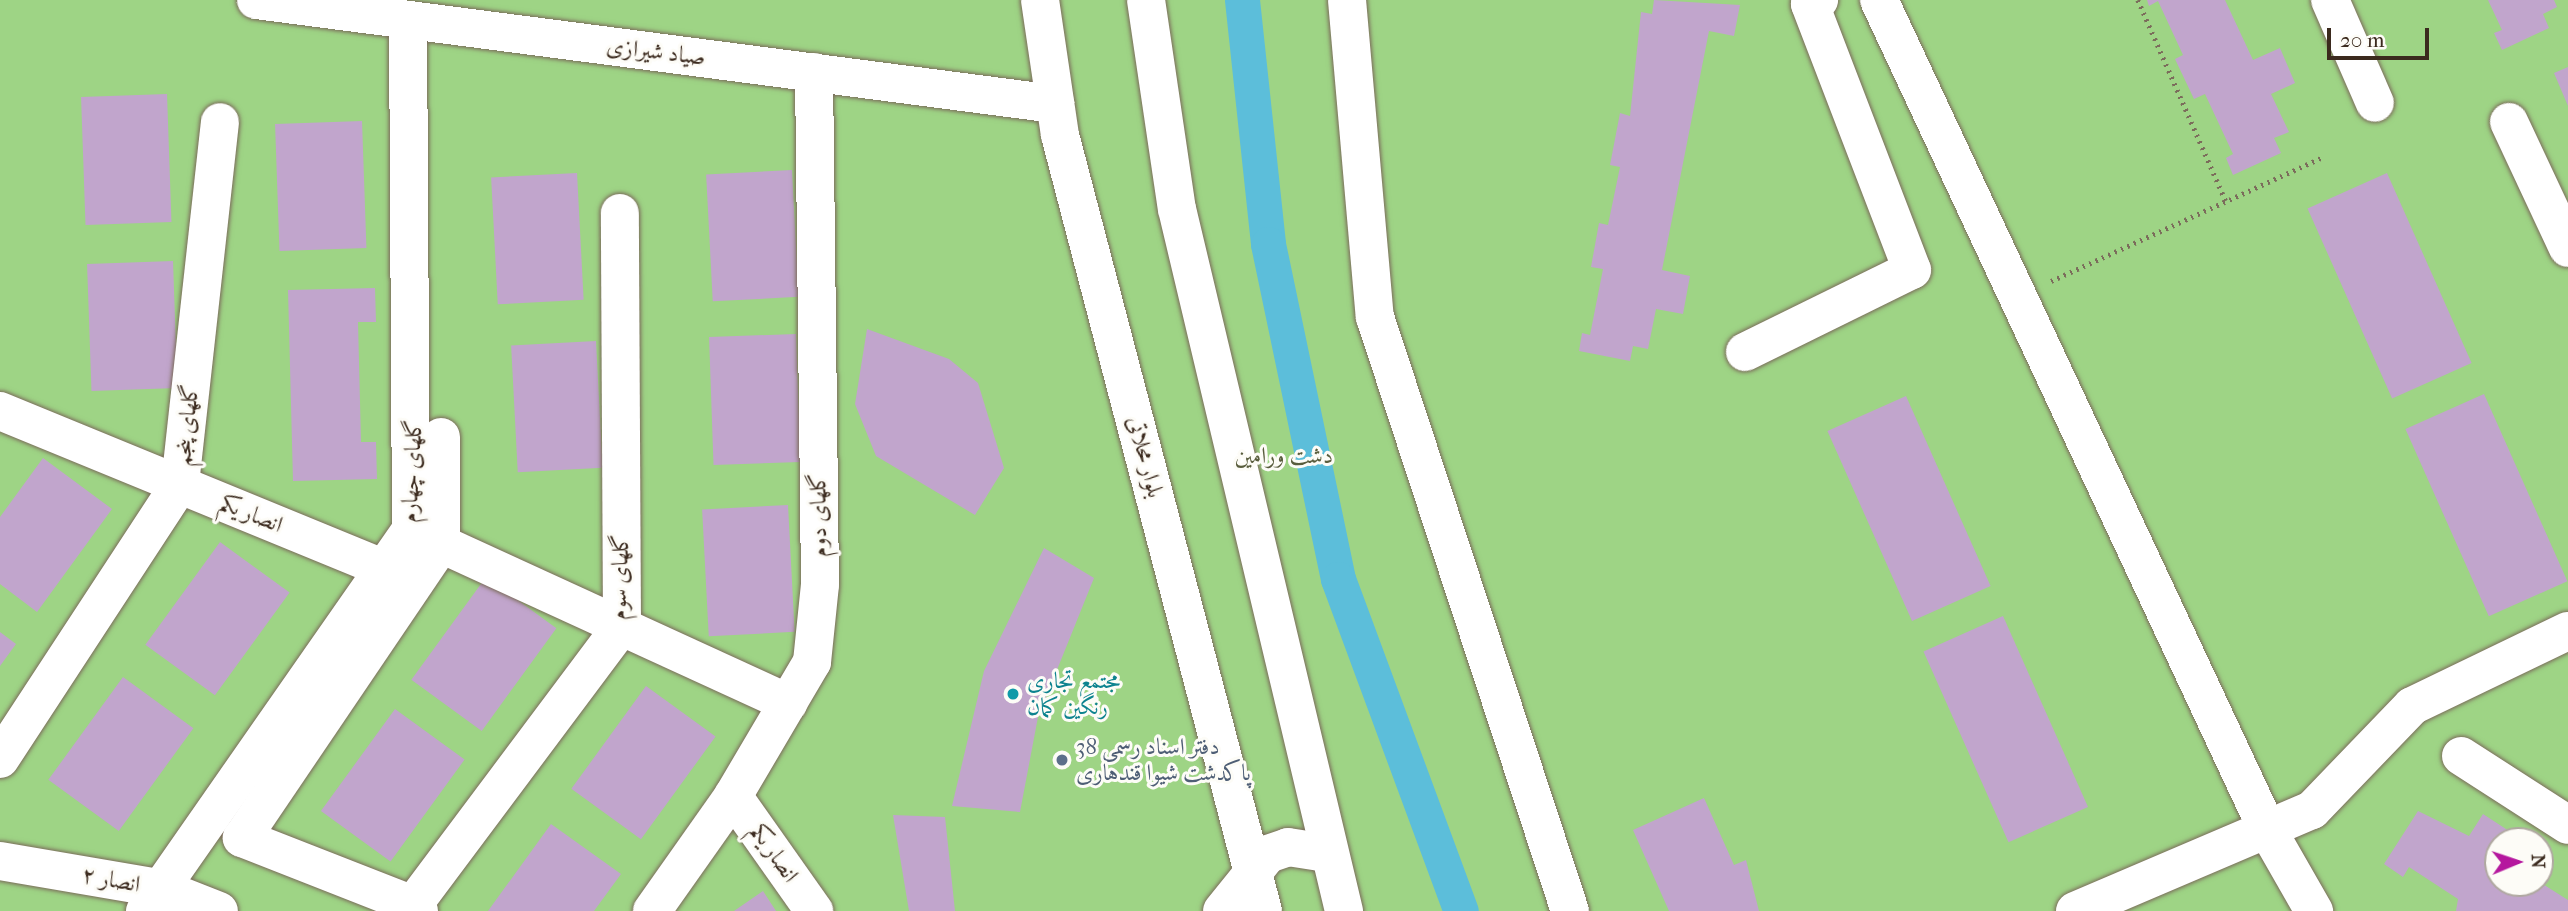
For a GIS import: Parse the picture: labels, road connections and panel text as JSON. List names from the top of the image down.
{
  "streets": {
    "street": [
      "صیاد شیرازی",
      "گلهای پنجم",
      "بلوار محلاتی",
      "گلهای چهارم",
      "انصار یکم",
      "گلهای دوم",
      "گلهای سوم",
      "انصار ۲"
    ]
  },
  "crossings": [
    ["صیاد شیرازی", "بلوار محلاتی"],
    ["صیاد شیرازی", "گلهای چهارم"],
    ["صیاد شیرازی", "گلهای دوم"],
    ["گلهای پنجم", "انصار یکم"],
    ["گلهای چهارم", "انصار یکم"],
    ["گلهای چهارم", "انصار ۲"],
    ["انصار یکم", "گلهای دوم"]
  ],
  "parks": ["دشت ورامین"],
  "places": ["مجتمع تجاری رنگین کمان", "دفتر اسناد رسمی 38 پاکدشت شیوا قندهاری"],
  "scale_bar": "20 m",
  "north": "right"
}
